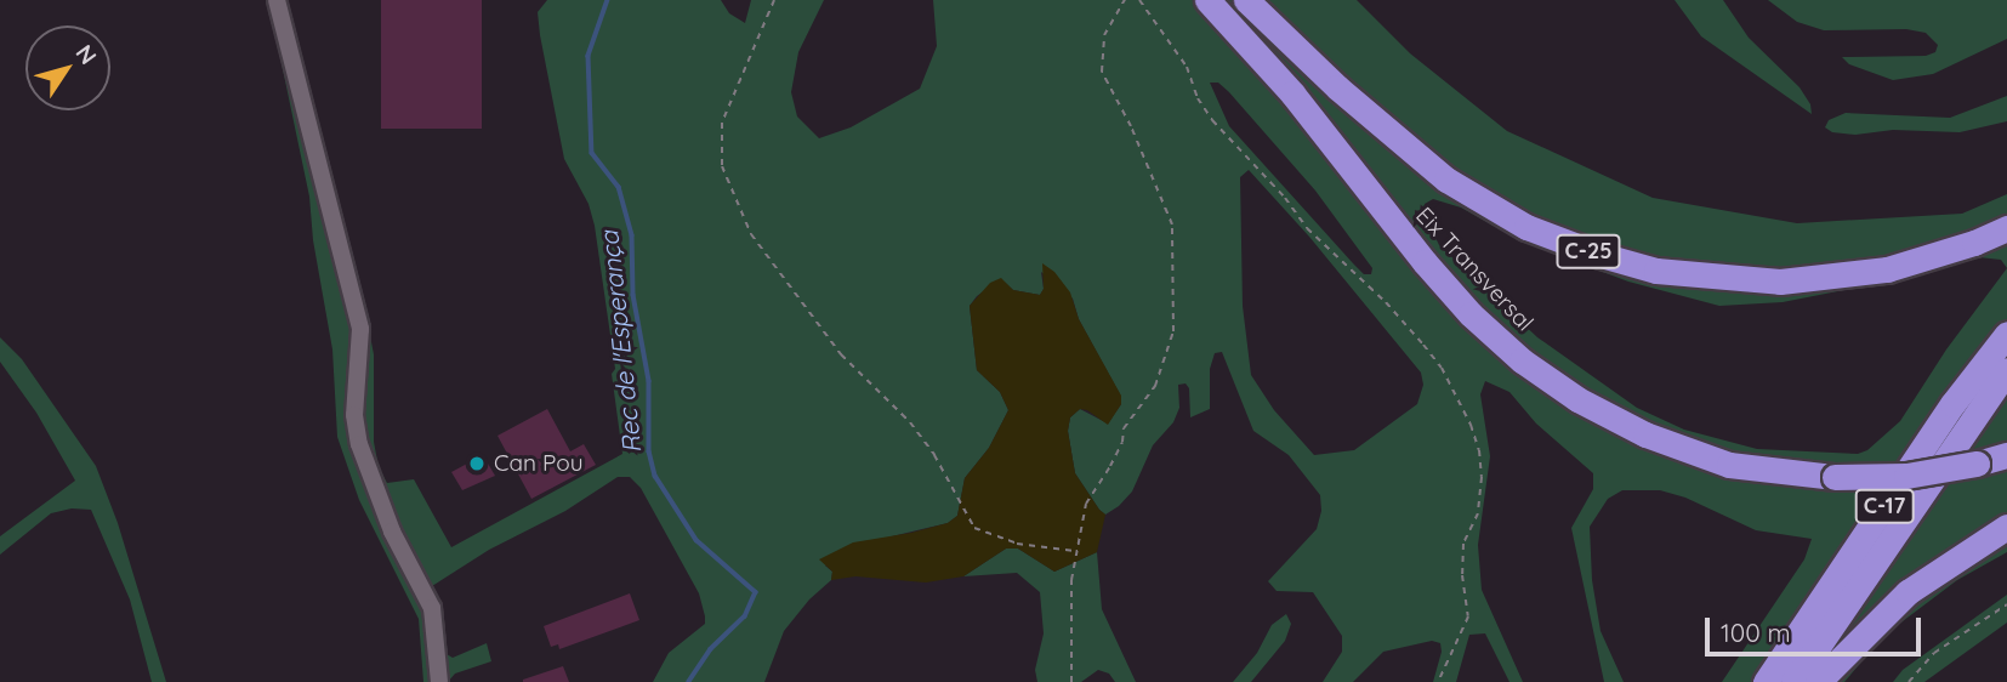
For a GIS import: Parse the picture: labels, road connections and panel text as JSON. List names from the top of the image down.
{
  "streets": {
    "highway": ["C-25", "Eix Transversal", "C-17"]
  },
  "water": ["Rec de l'Esperança"],
  "places": ["Can Pou"],
  "scale_bar": "100 m",
  "north": "top right"
}
